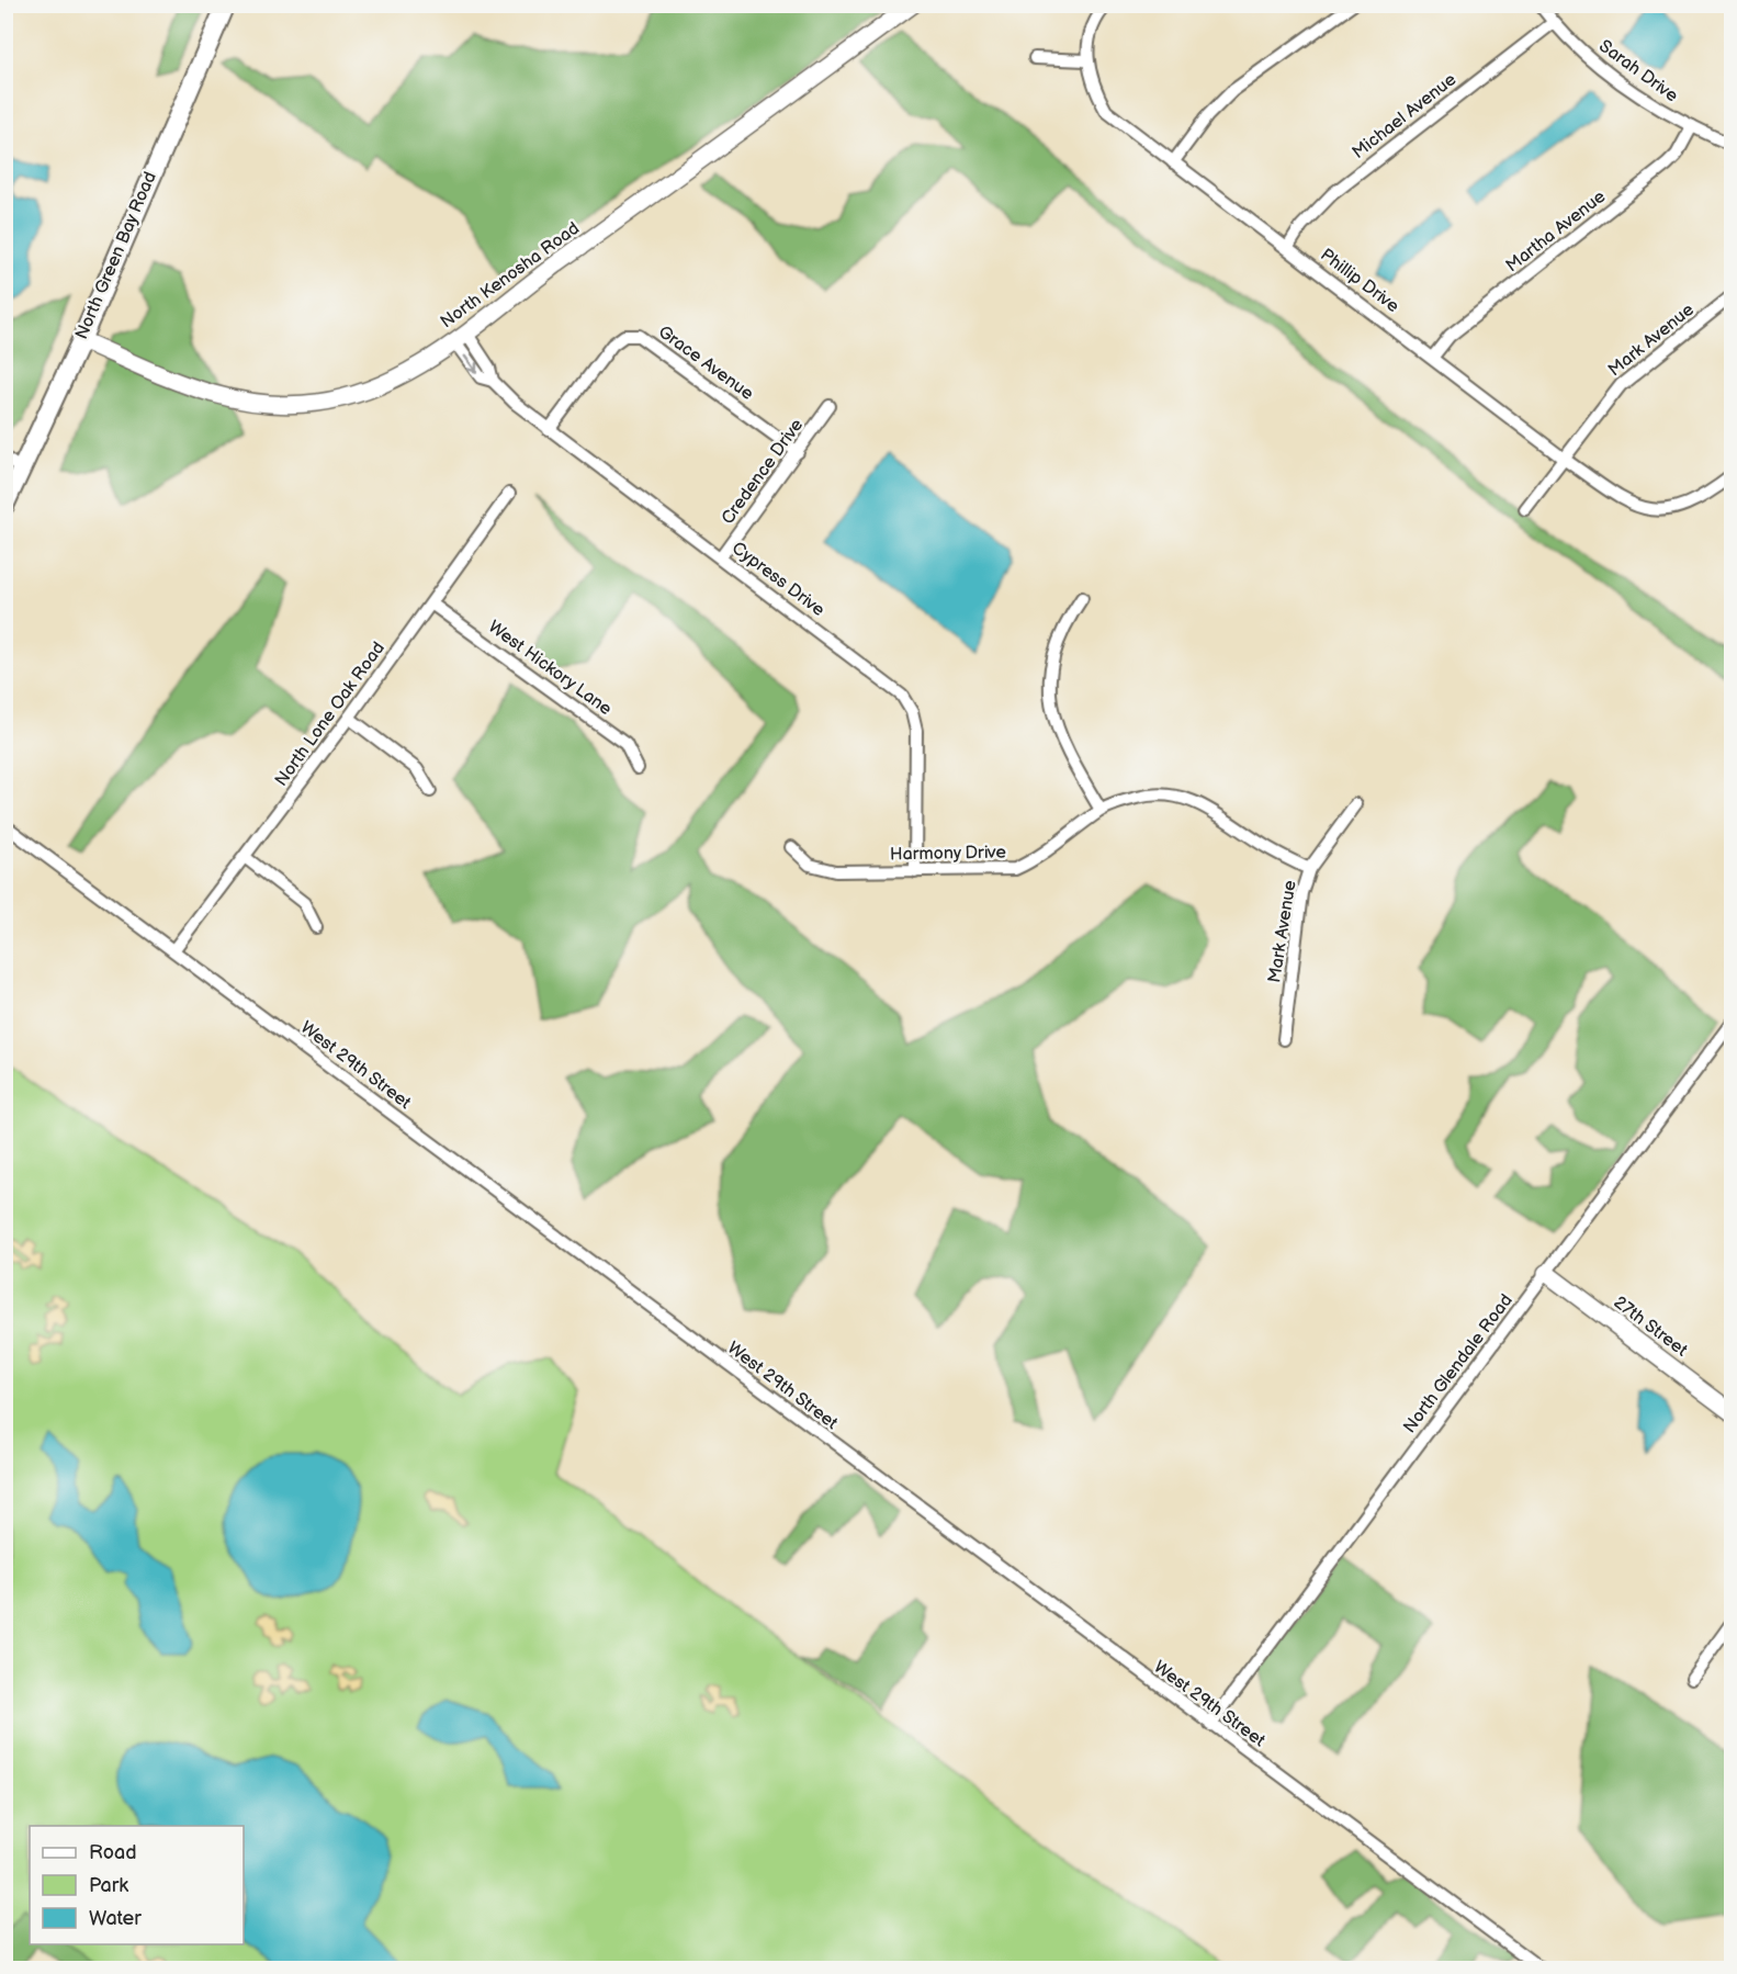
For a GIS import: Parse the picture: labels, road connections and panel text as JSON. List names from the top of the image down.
{
  "streets": {
    "main road": ["North Green Bay Road"],
    "street": [
      "Sarah Drive",
      "Michael Avenue",
      "Martha Avenue",
      "North Kenosha Road",
      "Phillip Drive",
      "Mark Avenue",
      "Grace Avenue",
      "Credence Drive",
      "Cypress Drive",
      "West Hickory Lane",
      "North Lone Oak Road",
      "Harmony Drive",
      "West 29th Street",
      "27th Street",
      "North Glendale Road"
    ]
  },
  "crossings": [
    ["Sarah Drive", "Michael Avenue"],
    ["Sarah Drive", "Martha Avenue"],
    ["Michael Avenue", "Phillip Drive"],
    ["Martha Avenue", "Phillip Drive"],
    ["North Green Bay Road", "North Kenosha Road"],
    ["North Kenosha Road", "Cypress Drive"],
    ["Phillip Drive", "Mark Avenue"],
    ["Mark Avenue", "Harmony Drive"],
    ["Grace Avenue", "Credence Drive"],
    ["Grace Avenue", "Cypress Drive"],
    ["Credence Drive", "Cypress Drive"],
    ["Cypress Drive", "Harmony Drive"],
    ["West Hickory Lane", "North Lone Oak Road"],
    ["North Lone Oak Road", "West 29th Street"],
    ["West 29th Street", "North Glendale Road"],
    ["27th Street", "North Glendale Road"]
  ],
  "legend": ["Road", "Park", "Water"]
}
